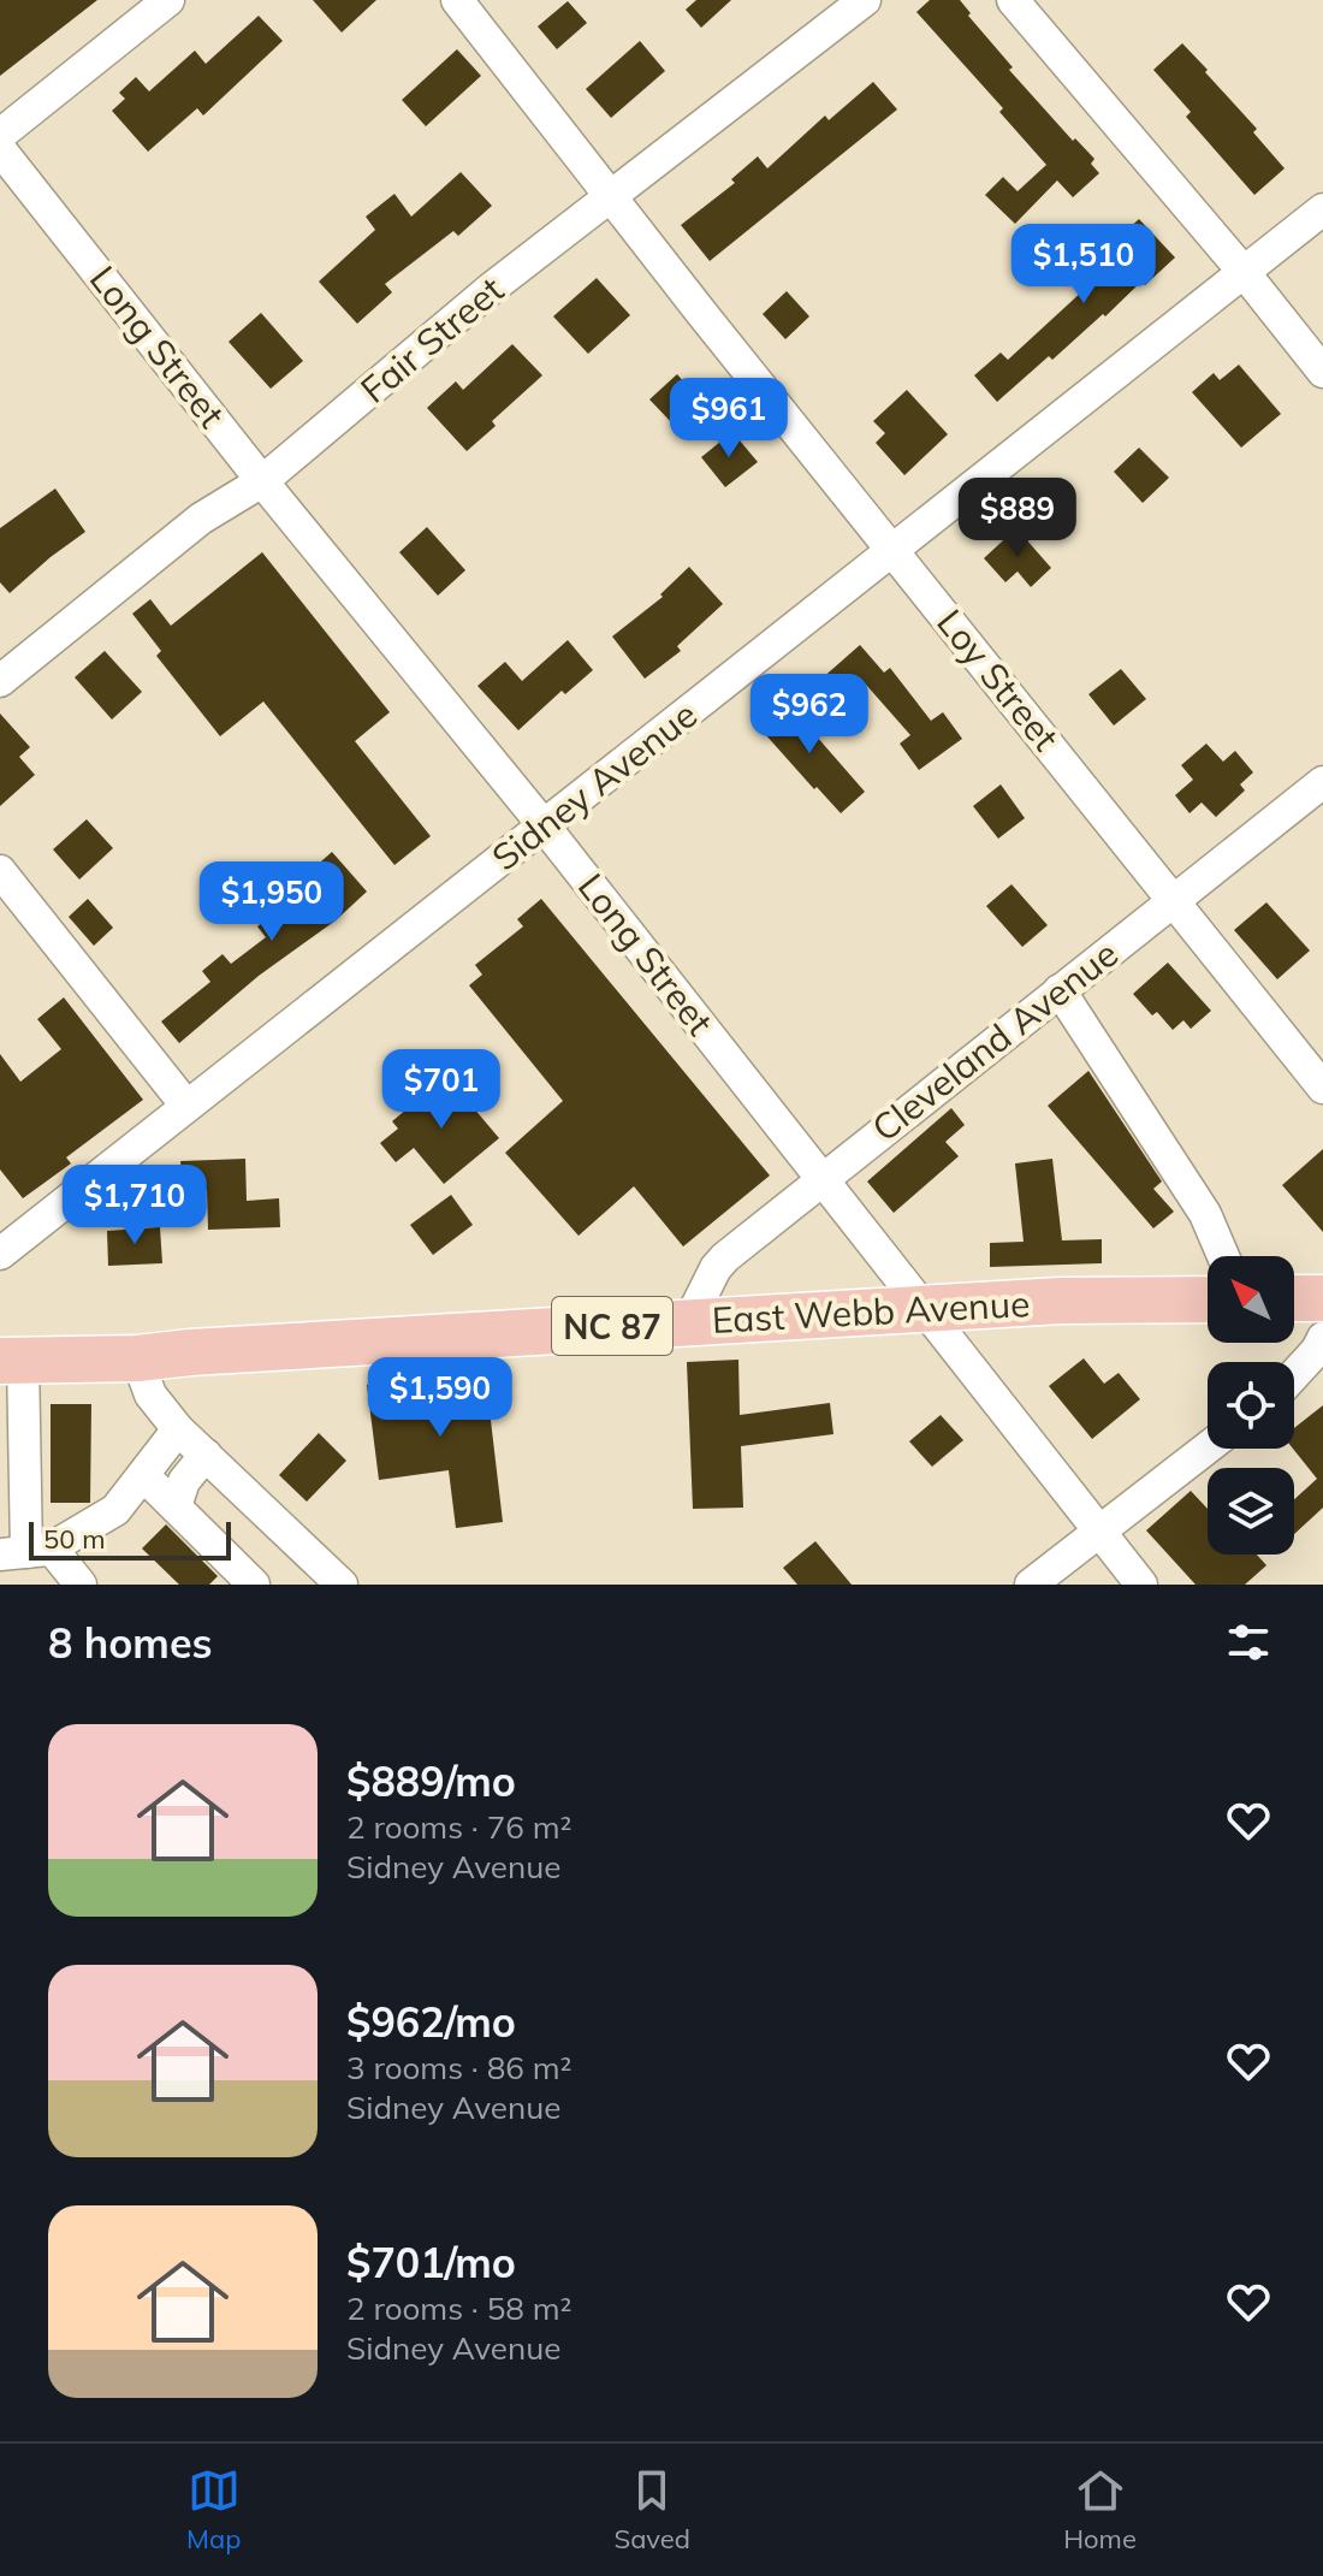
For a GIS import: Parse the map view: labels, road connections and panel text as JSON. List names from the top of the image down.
{
  "streets": {
    "highway": ["East Webb Avenue", "NC 87"],
    "street": [
      "Fair Street",
      "Long Street",
      "Loy Street",
      "Sidney Avenue",
      "Cleveland Avenue"
    ]
  },
  "crossings": [
    ["Fair Street", "Long Street"],
    ["Fair Street", "Loy Street"],
    ["Long Street", "Sidney Avenue"],
    ["Long Street", "Cleveland Avenue"],
    ["Long Street", "East Webb Avenue"],
    ["Loy Street", "Sidney Avenue"],
    ["Loy Street", "Cleveland Avenue"],
    ["Cleveland Avenue", "East Webb Avenue"]
  ],
  "scale_bar": "50 m",
  "north": "top left",
  "page": {
    "price": [
      "$1,510",
      "$961",
      "$889",
      "$962",
      "$1,950",
      "$701",
      "$1,710",
      "$1,590"
    ],
    "scale": "50 m",
    "heading": "8 homes",
    "list": [
      {
        "name": "$889/mo",
        "note": "2 rooms · 76 m² · Sidney Avenue"
      },
      {
        "name": "$962/mo",
        "note": "3 rooms · 86 m² · Sidney Avenue"
      },
      {
        "name": "$701/mo",
        "note": "2 rooms · 58 m² · Sidney Avenue"
      }
    ],
    "tabs": ["Map", "Saved", "Home"]
  }
}
